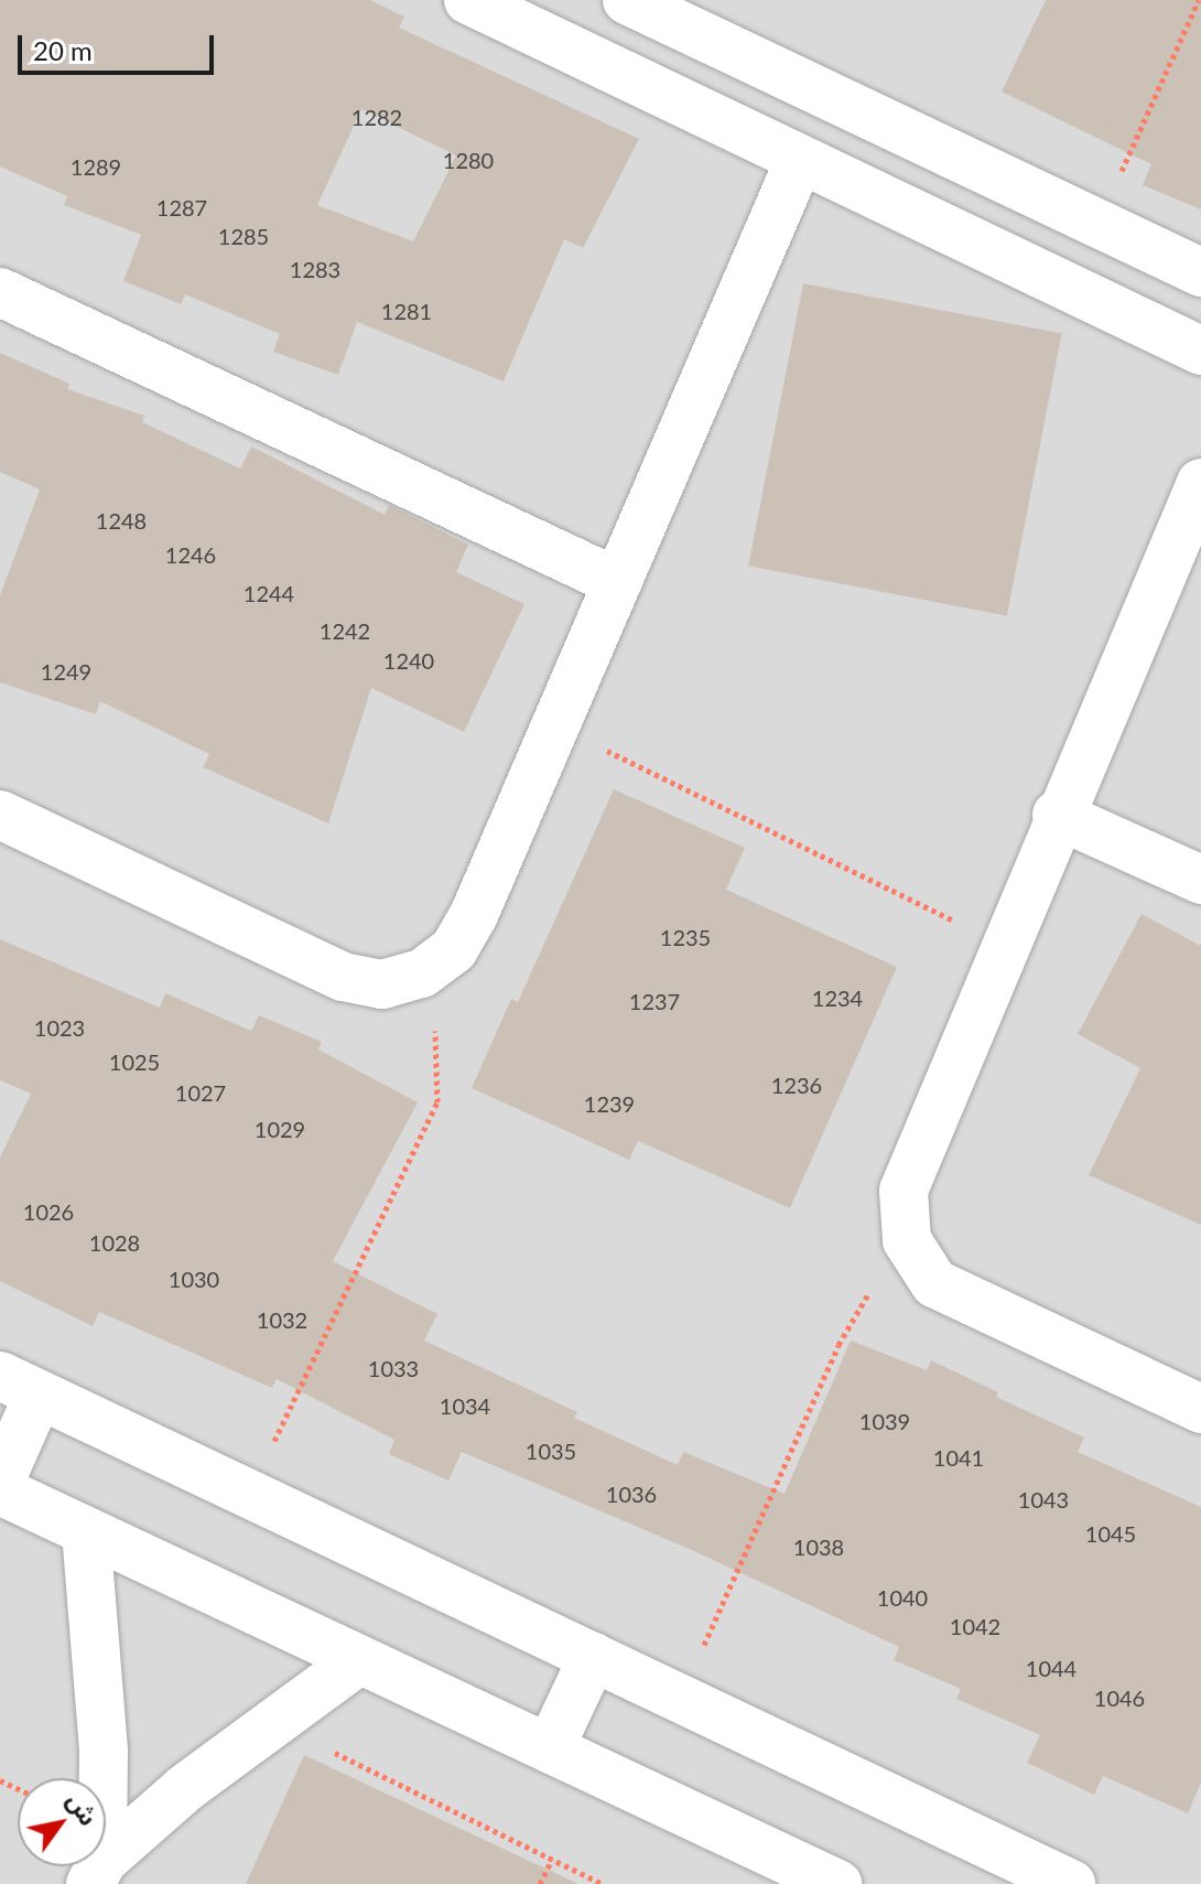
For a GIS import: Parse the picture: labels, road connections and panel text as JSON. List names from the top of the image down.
{
  "house_numbers": [
    "1282",
    "1280",
    "1289",
    "1287",
    "1285",
    "1283",
    "1281",
    "1248",
    "1246",
    "1244",
    "1242",
    "1240",
    "1249",
    "1235",
    "1234",
    "1237",
    "1023",
    "1025",
    "1236",
    "1027",
    "1239",
    "1029",
    "1026",
    "1028",
    "1030",
    "1032",
    "1033",
    "1034",
    "1039",
    "1035",
    "1041",
    "1036",
    "1043",
    "1045",
    "1038",
    "1040",
    "1042",
    "1044",
    "1046"
  ],
  "scale_bar": "20 m",
  "north": "top right"
}
